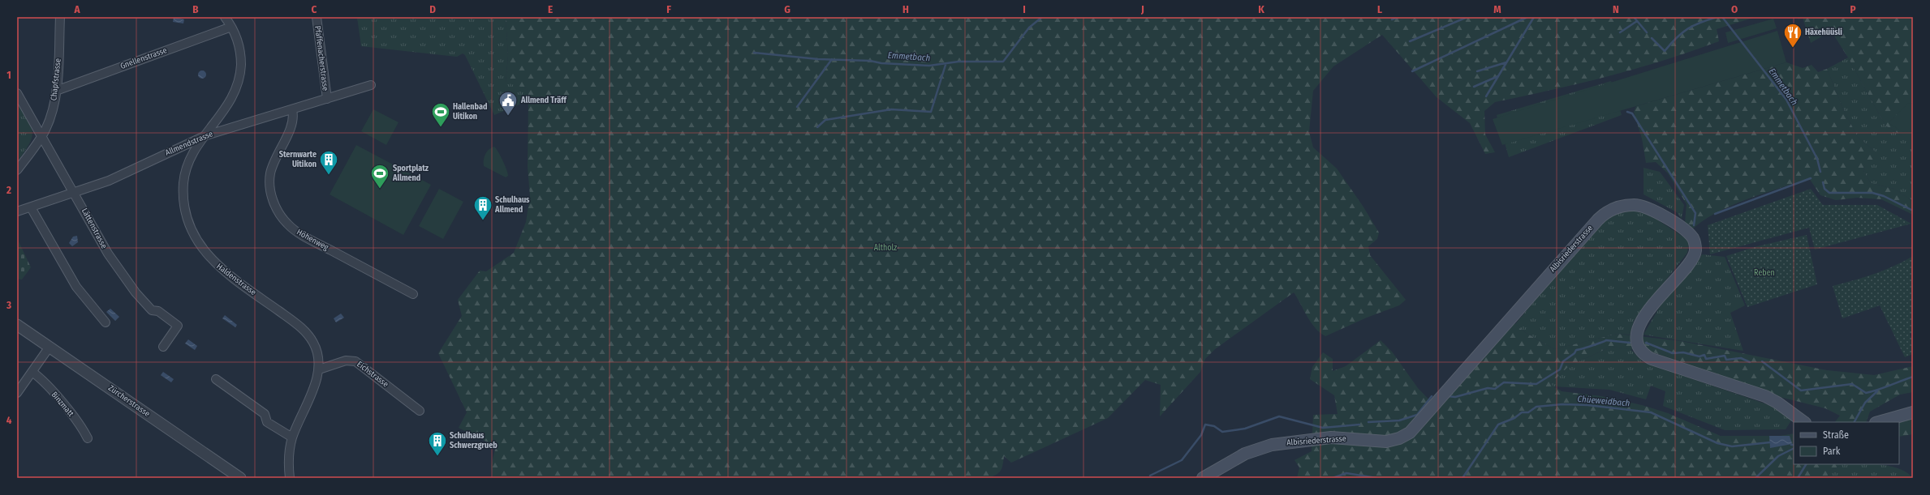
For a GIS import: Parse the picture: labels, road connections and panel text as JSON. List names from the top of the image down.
{
  "streets": {
    "main road": ["Albisriederstrasse"],
    "street": [
      "Gnellenstrasse",
      "Pfaffenacherstrasse",
      "Chapfstrasse",
      "Allmendstrasse",
      "Lättenstrasse",
      "Höhenweg",
      "Haldenstrasse",
      "Eichstrasse",
      "Zürcherstrasse",
      "Binzmatt"
    ]
  },
  "crossings": [
    ["Gnellenstrasse", "Chapfstrasse"],
    ["Gnellenstrasse", "Haldenstrasse"],
    ["Pfaffenacherstrasse", "Allmendstrasse"],
    ["Chapfstrasse", "Lättenstrasse"],
    ["Allmendstrasse", "Lättenstrasse"],
    ["Allmendstrasse", "Höhenweg"],
    ["Allmendstrasse", "Haldenstrasse"],
    ["Haldenstrasse", "Eichstrasse"]
  ],
  "water": ["Emmetbach", "Chüeweidbach"],
  "parks": ["Altholz", "Reben"],
  "places": {
    "restaurant": ["Häxehüüsli"],
    "public building": ["Allmend Träff"],
    "sports": ["Hallenbad Uitikon", "Sportplatz Allmend"],
    "building": ["Sternwarte Uitikon", "Schulhaus Allmend", "Schulhaus Schwerzgrueb"]
  },
  "legend": ["Straße", "Park"],
  "grid": {
    "columns": [
      "A",
      "B",
      "C",
      "D",
      "E",
      "F",
      "G",
      "H",
      "I",
      "J",
      "K",
      "L",
      "M",
      "N",
      "O",
      "P"
    ],
    "rows": [
      "1",
      "2",
      "3",
      "4"
    ]
  }
}
